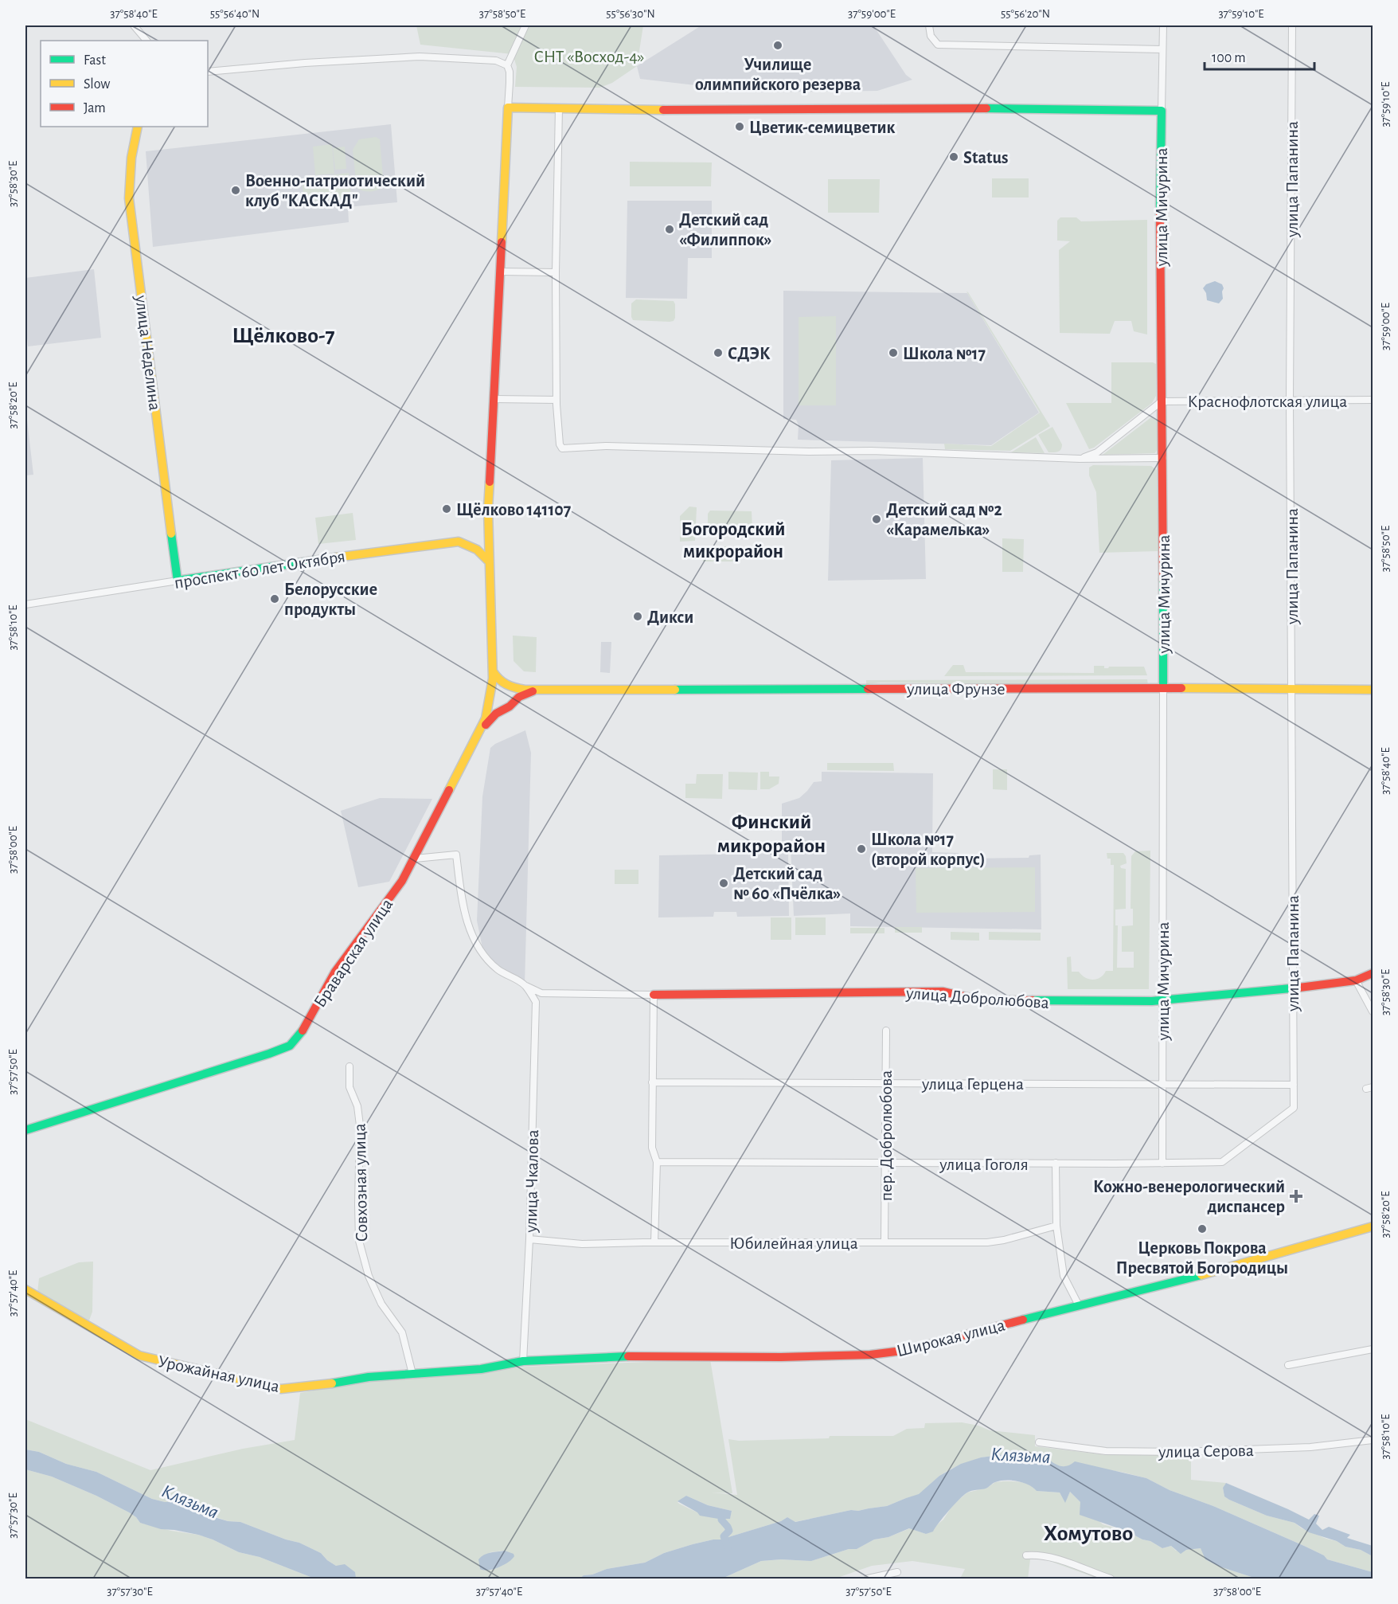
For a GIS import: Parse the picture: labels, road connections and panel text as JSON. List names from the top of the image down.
{
  "streets": {
    "street": [
      "улица Папанина",
      "улица Мичурина",
      "улица Неделина",
      "Краснофлотская улица",
      "проспект 60 лет Октября",
      "улица Фрунзе",
      "Браварская улица",
      "улица Добролюбова",
      "улица Герцена",
      "пер. Добролюбова",
      "улица Гоголя",
      "улица Чкалова",
      "Совхозная улица",
      "Юбилейная улица",
      "Широкая улица",
      "Урожайная улица",
      "улица Серова"
    ]
  },
  "crossings": [
    ["улица Папанина", "Краснофлотская улица"],
    ["улица Папанина", "улица Фрунзе"],
    ["улица Папанина", "улица Добролюбова"],
    ["улица Папанина", "улица Герцена"],
    ["улица Папанина", "улица Гоголя"],
    ["улица Мичурина", "Краснофлотская улица"],
    ["улица Мичурина", "улица Фрунзе"],
    ["улица Мичурина", "улица Добролюбова"],
    ["улица Мичурина", "улица Герцена"],
    ["улица Мичурина", "улица Гоголя"],
    ["улица Неделина", "проспект 60 лет Октября"],
    ["Браварская улица", "улица Добролюбова"],
    ["улица Добролюбова", "улица Чкалова"],
    ["улица Герцена", "пер. Добролюбова"],
    ["пер. Добролюбова", "улица Гоголя"],
    ["пер. Добролюбова", "Юбилейная улица"],
    ["улица Чкалова", "Юбилейная улица"],
    ["улица Чкалова", "Широкая улица"],
    ["улица Чкалова", "Урожайная улица"],
    ["Совхозная улица", "Урожайная улица"],
    ["Широкая улица", "Урожайная улица"]
  ],
  "districts": [
    "Щёлково-7",
    "Богородский микрорайон",
    "Финский микрорайон",
    "Хомутово"
  ],
  "water": ["Клязьма"],
  "parks": ["СНТ «Восход-4»"],
  "places": {
    "other": [
      "Училище олимпийского резерва",
      "Цветик-семицветик",
      "Status",
      "Военно-патриотический клуб \"КАСКАД\"",
      "Детский сад «Филиппок»",
      "СДЭК",
      "Школа №17",
      "Щёлково 141107",
      "Детский сад №2 «Карамелька»",
      "Белорусские продукты",
      "Дикси",
      "Школа №17 (второй корпус)",
      "Детский сад № 60 «Пчёлка»",
      "Церковь Покрова Пресвятой Богородицы"
    ],
    "health": ["Кожно-венерологический диспансер"]
  },
  "legend": ["Fast", "Slow", "Jam"],
  "scale_bar": "100 m",
  "coordinates": [
    "37°58'40\"E",
    "55°56'40\"N",
    "37°58'50\"E",
    "55°56'30\"N",
    "37°59'00\"E",
    "55°56'20\"N",
    "37°59'10\"E",
    "37°58'30\"E",
    "37°58'20\"E",
    "37°58'10\"E",
    "37°58'00\"E",
    "37°57'50\"E",
    "37°57'40\"E",
    "37°57'30\"E"
  ]
}
